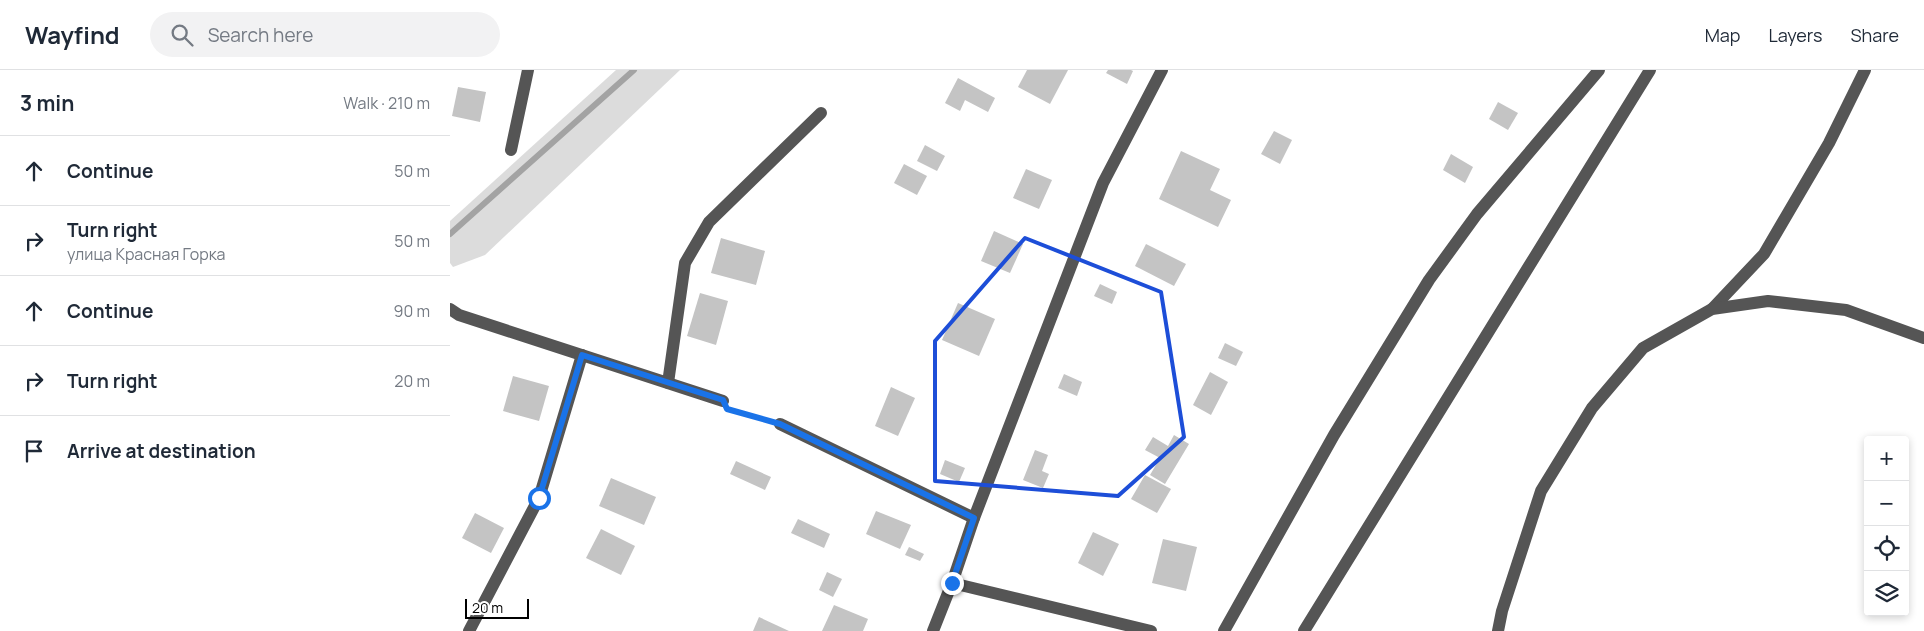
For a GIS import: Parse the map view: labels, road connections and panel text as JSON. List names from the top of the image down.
{
  "scale_bar": "20 m",
  "page": {
    "header": "Wayfind",
    "search": "Search here",
    "nav": ["Map", "Layers", "Share"],
    "heading": ["3 min", "Walk · 210 m"],
    "list": [
      ["Continue", "50 m"],
      ["Turn right", "улица Красная Горка", "50 m"],
      ["Continue", "90 m"],
      ["Turn right", "20 m"],
      "Arrive at destination"
    ],
    "map_buttons": ["+", "−"],
    "scale": "20 m"
  }
}
